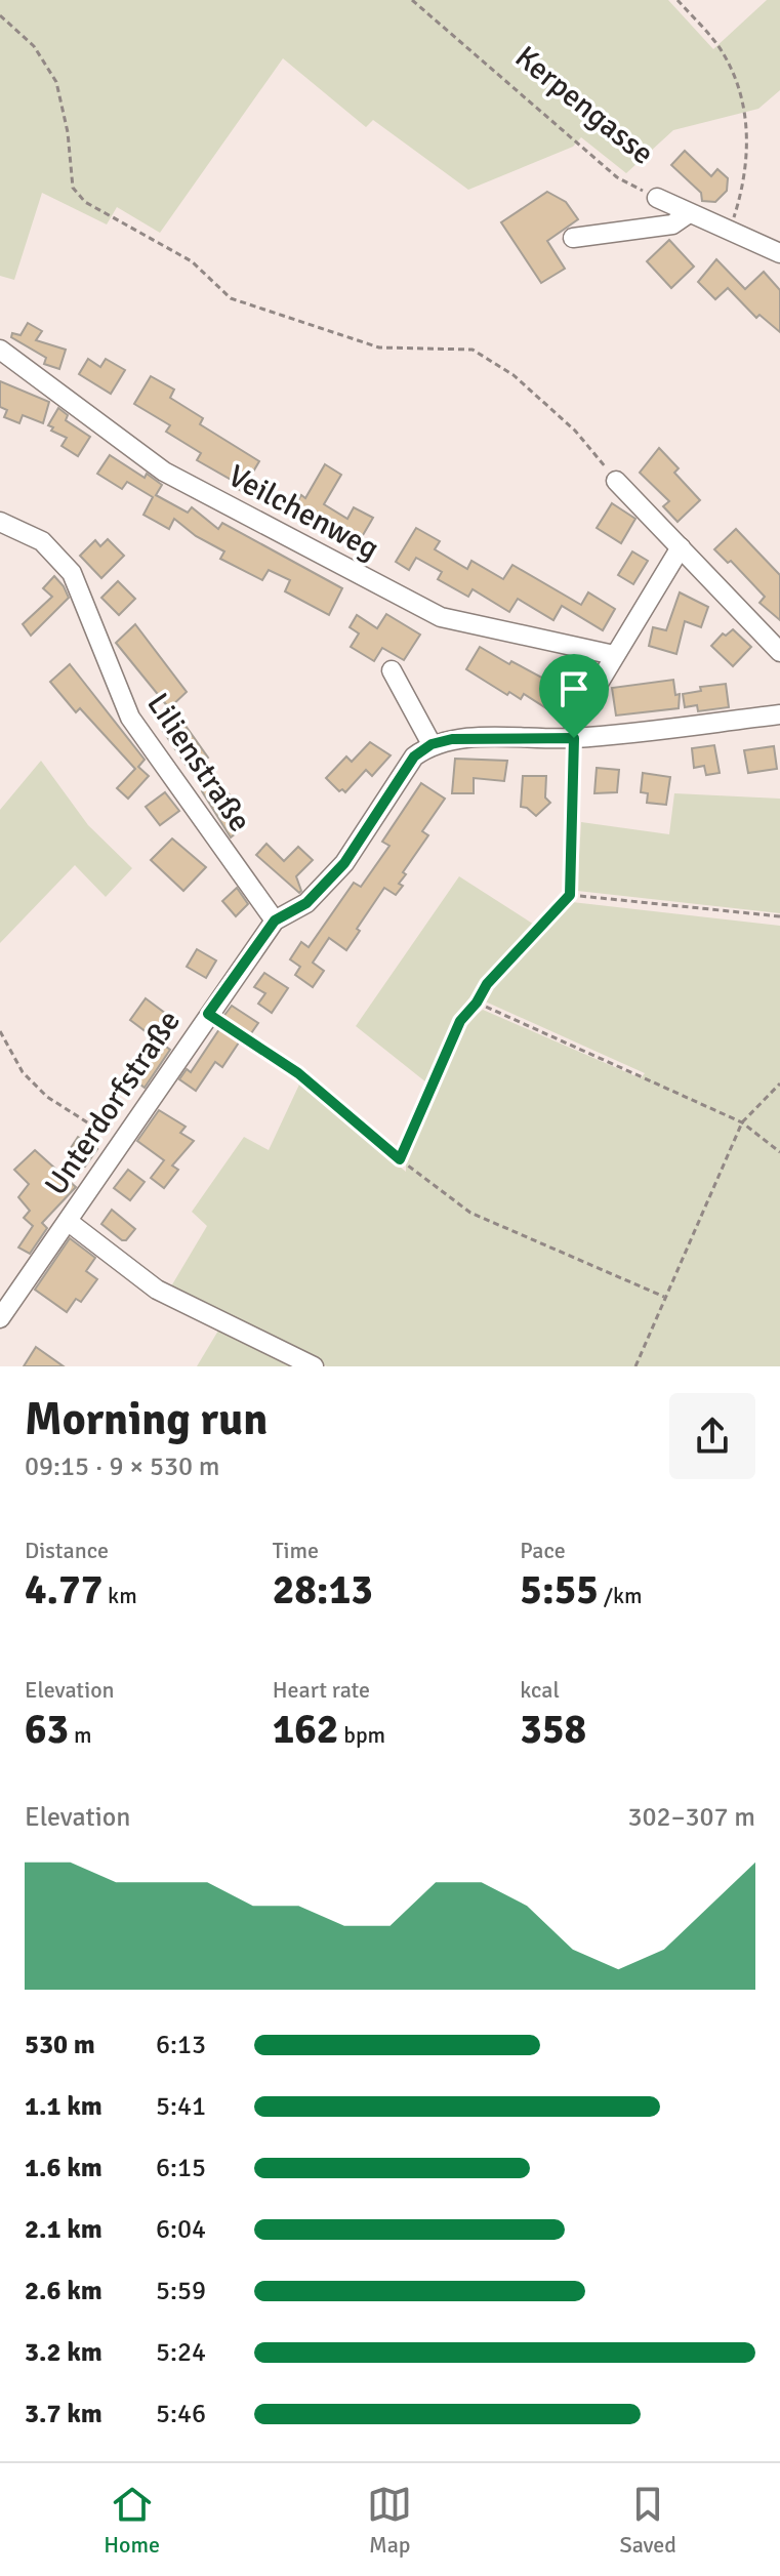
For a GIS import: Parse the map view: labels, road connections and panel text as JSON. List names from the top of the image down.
{
  "streets": {
    "street": [
      "Kerpengasse",
      "Veilchenweg",
      "Lilienstraße",
      "Unterdorfstraße"
    ]
  },
  "crossings": [
    ["Lilienstraße", "Unterdorfstraße"]
  ],
  "page": {
    "heading": ["Morning run", "09:15 · 9 × 530 m"],
    "stats": [
      ["Distance", "4.77 km"],
      ["Time", "28:13"],
      ["Pace", "5:55 /km"],
      ["Elevation", "63 m"],
      ["Heart rate", "162 bpm"],
      ["kcal", "358"]
    ],
    "chart": ["Elevation", "302–307 m"],
    "list": [
      {
        "name": "530 m",
        "note": "6:13"
      },
      {
        "name": "1.1 km",
        "note": "5:41"
      },
      {
        "name": "1.6 km",
        "note": "6:15"
      },
      {
        "name": "2.1 km",
        "note": "6:04"
      },
      {
        "name": "2.6 km",
        "note": "5:59"
      },
      {
        "name": "3.2 km",
        "note": "5:24"
      },
      {
        "name": "3.7 km",
        "note": "5:46"
      }
    ],
    "tabs": ["Home", "Map", "Saved"]
  }
}
